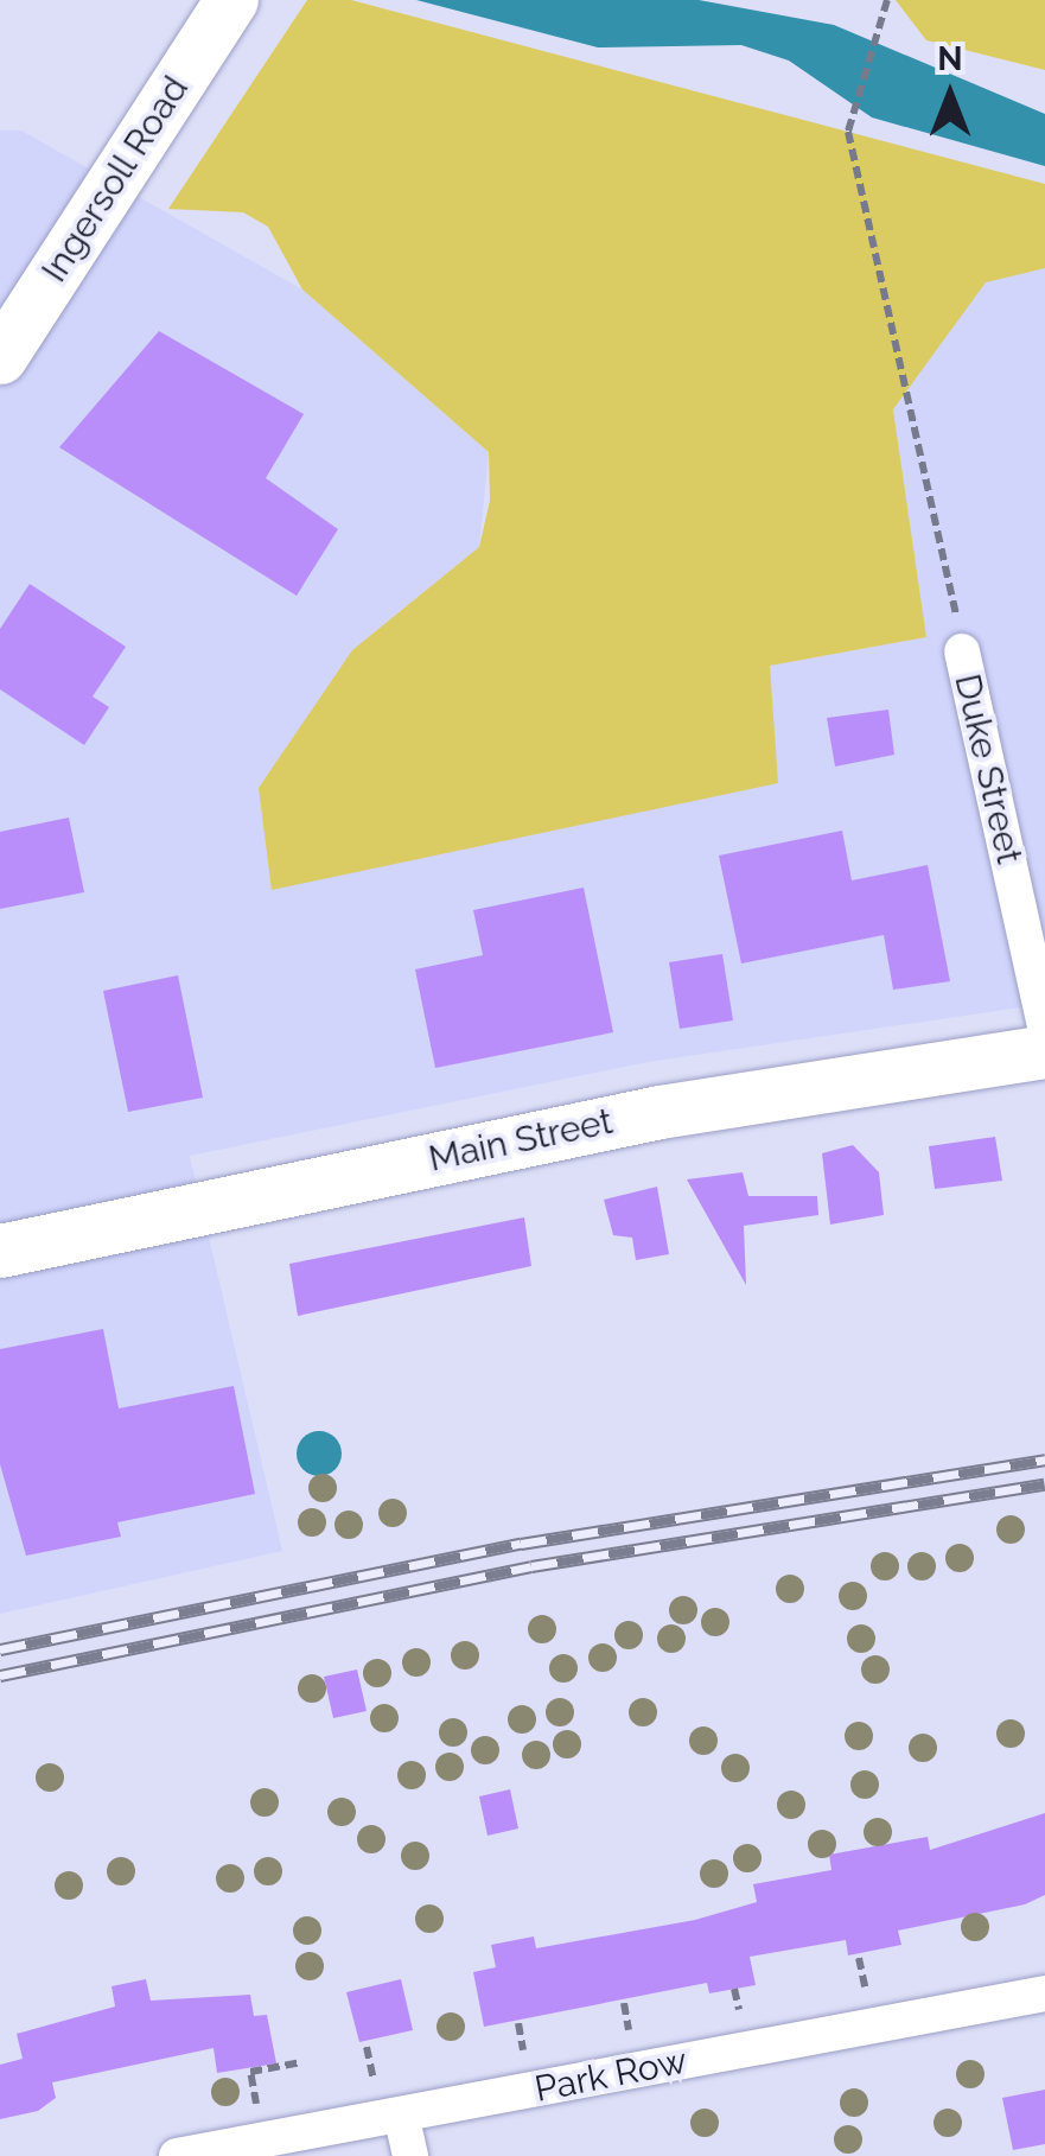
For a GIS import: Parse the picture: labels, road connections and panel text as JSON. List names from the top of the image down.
{
  "streets": {
    "main road": ["Ingersoll Road", "Main Street"],
    "street": ["Duke Street", "Park Row"]
  },
  "north": "top"
}
